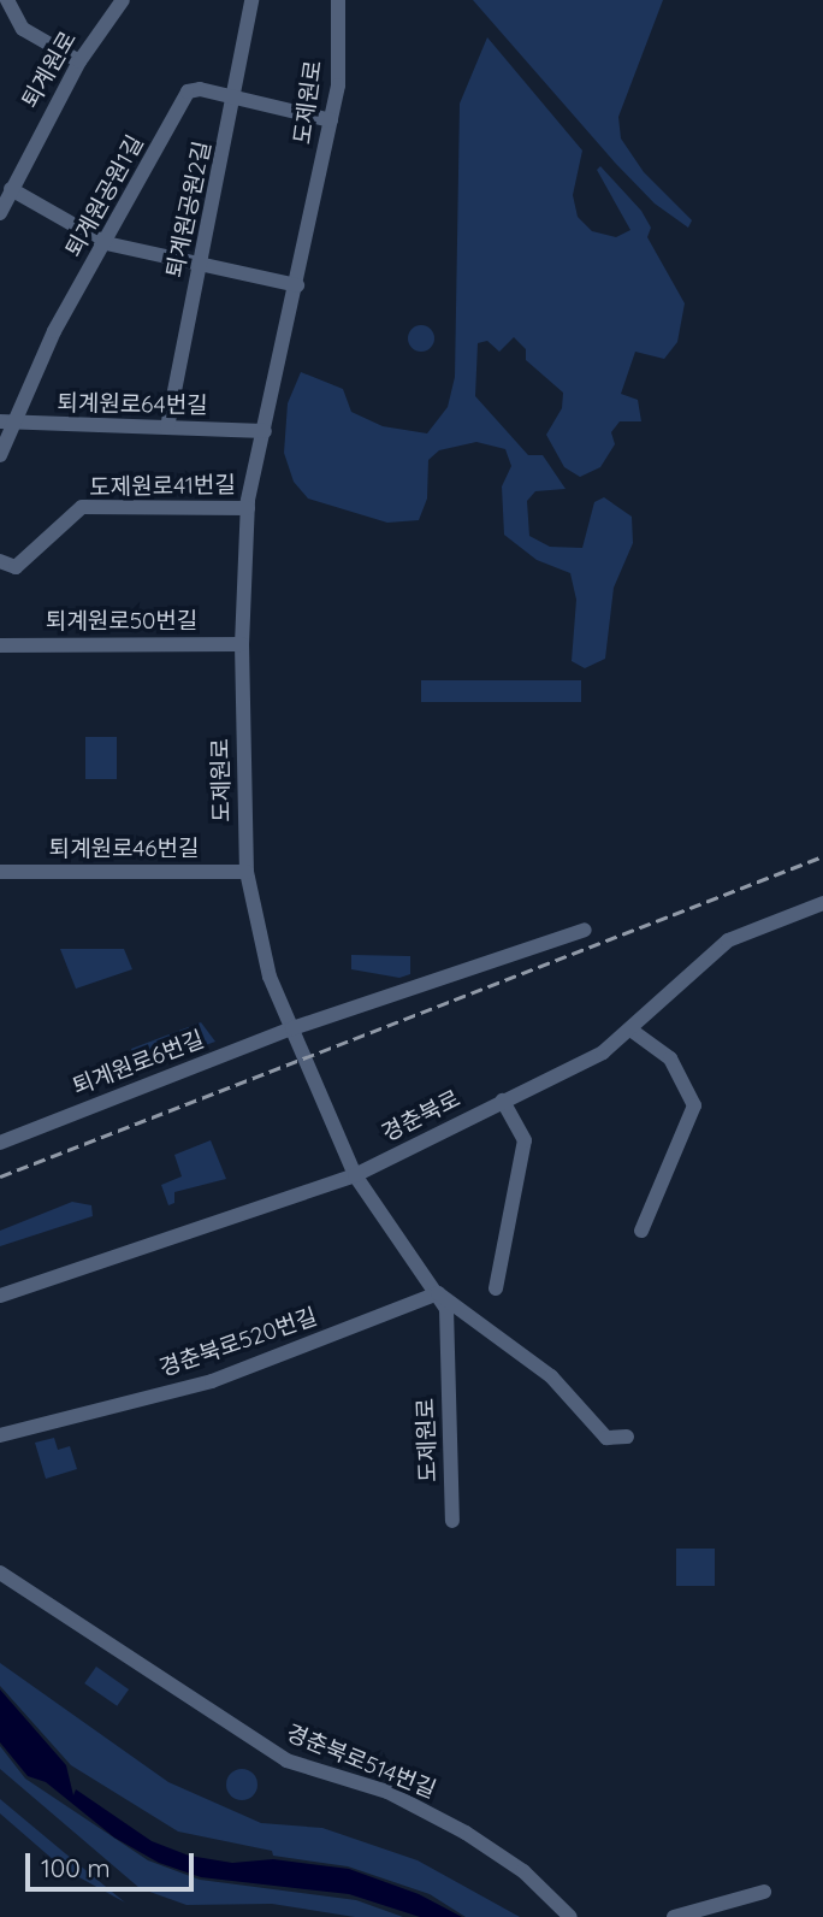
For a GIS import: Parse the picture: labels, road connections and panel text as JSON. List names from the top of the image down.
{
  "streets": {
    "street": [
      "퇴계원로",
      "도제원로",
      "퇴계원공원1길",
      "퇴계원공원2길",
      "퇴계원로64번길",
      "도제원로41번길",
      "퇴계원로50번길",
      "퇴계원로46번길",
      "퇴계원로6번길",
      "경춘북로",
      "경춘북로520번길",
      "경춘북로514번길"
    ]
  },
  "crossings": [
    ["도제원로", "퇴계원공원1길"],
    ["도제원로", "퇴계원로64번길"],
    ["도제원로", "도제원로41번길"],
    ["도제원로", "퇴계원로50번길"],
    ["도제원로", "퇴계원로46번길"],
    ["도제원로", "퇴계원로6번길"],
    ["도제원로", "경춘북로"],
    ["도제원로", "경춘북로520번길"],
    ["퇴계원공원1길", "퇴계원공원2길"],
    ["퇴계원공원1길", "퇴계원로64번길"],
    ["퇴계원공원2길", "퇴계원로64번길"]
  ],
  "scale_bar": "100 m"
}
